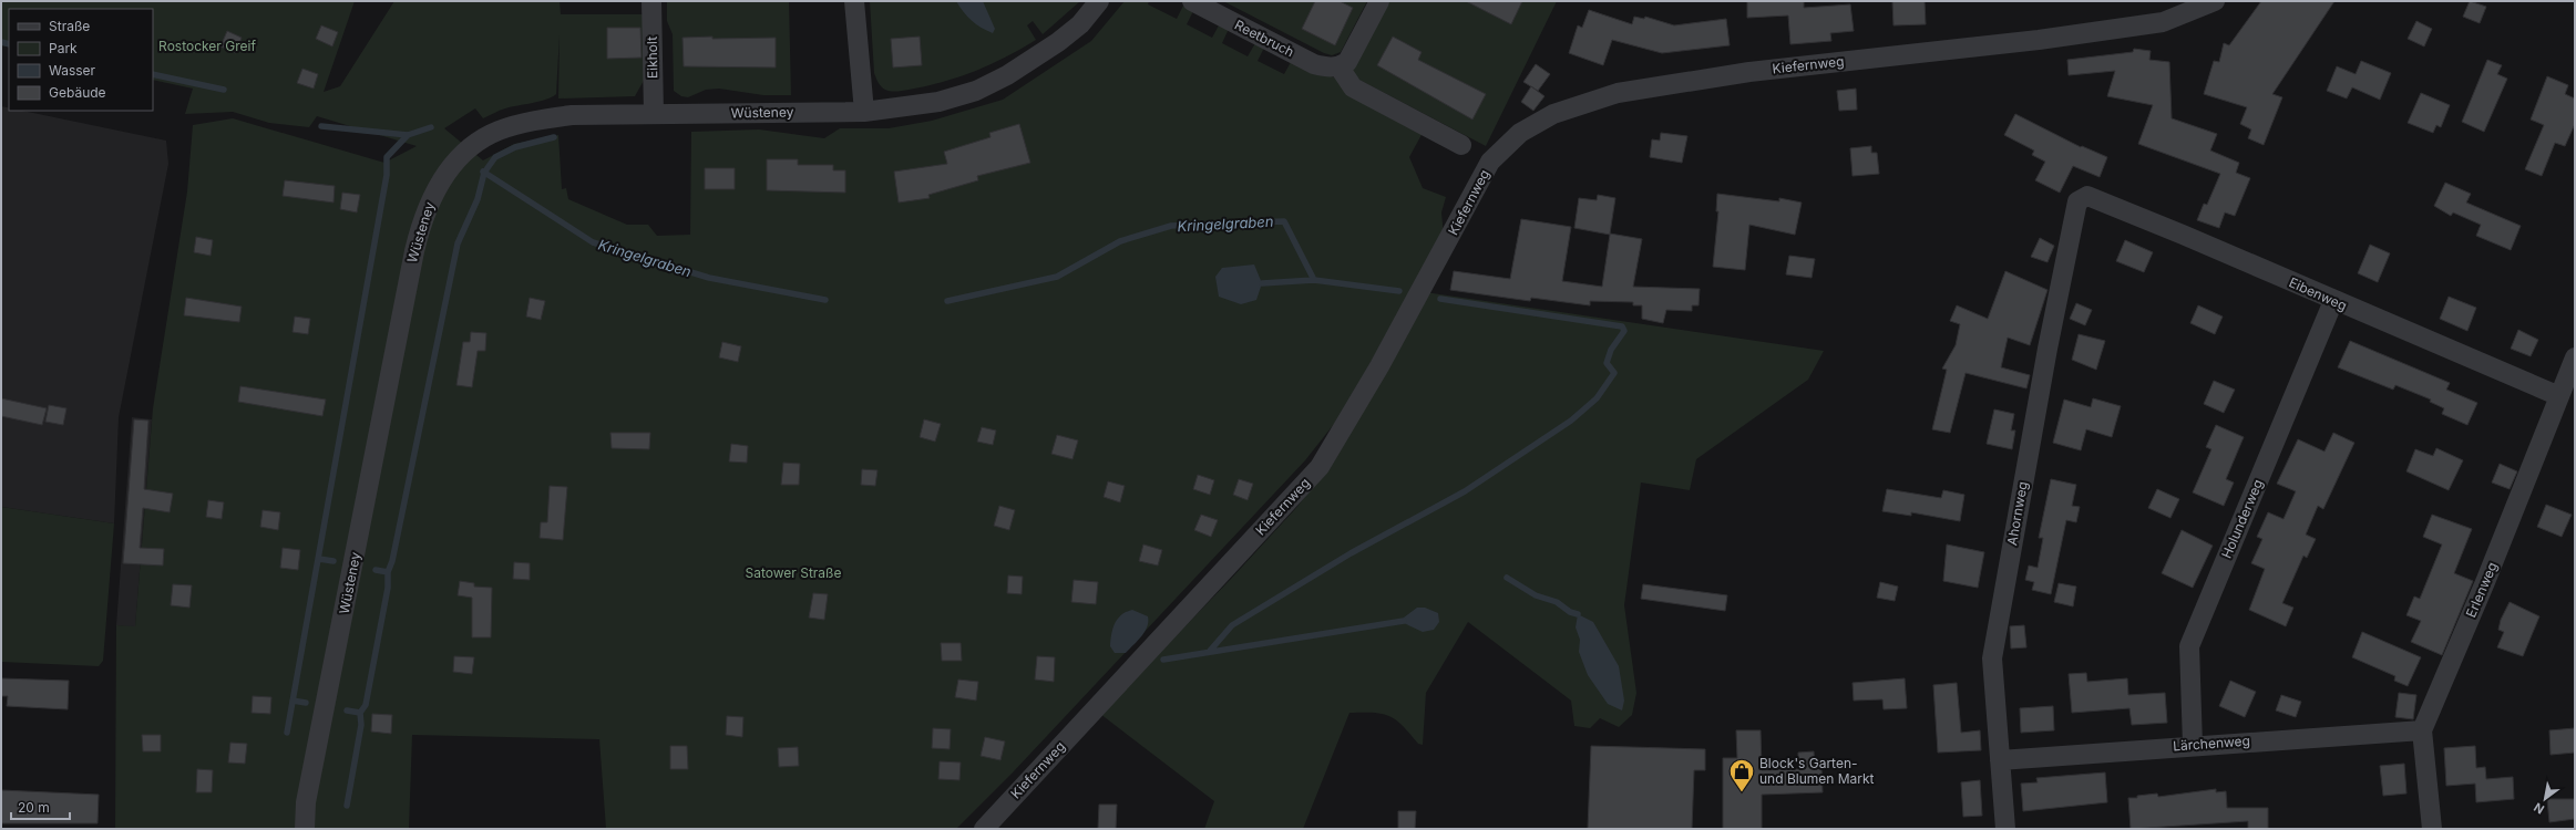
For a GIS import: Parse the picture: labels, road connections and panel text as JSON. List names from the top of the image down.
{
  "streets": {
    "street": [
      "Reetbruch",
      "Eikholt",
      "Kiefernweg",
      "Wüsteney",
      "Eibenweg",
      "Ahornweg",
      "Holunderweg",
      "Erlenweg",
      "Lärchenweg"
    ]
  },
  "crossings": [
    ["Eikholt", "Wüsteney"],
    ["Eibenweg", "Ahornweg"],
    ["Eibenweg", "Holunderweg"],
    ["Eibenweg", "Erlenweg"],
    ["Ahornweg", "Lärchenweg"],
    ["Holunderweg", "Lärchenweg"],
    ["Erlenweg", "Lärchenweg"]
  ],
  "water": ["Kringelgraben"],
  "parks": ["Rostocker Greif", "Satower Straße"],
  "places": {
    "shop": ["Block's Garten- und Blumen Markt"]
  },
  "legend": [
    "Straße",
    "Park",
    "Wasser",
    "Gebäude"
  ],
  "scale_bar": "20 m",
  "north": "bottom left"
}
